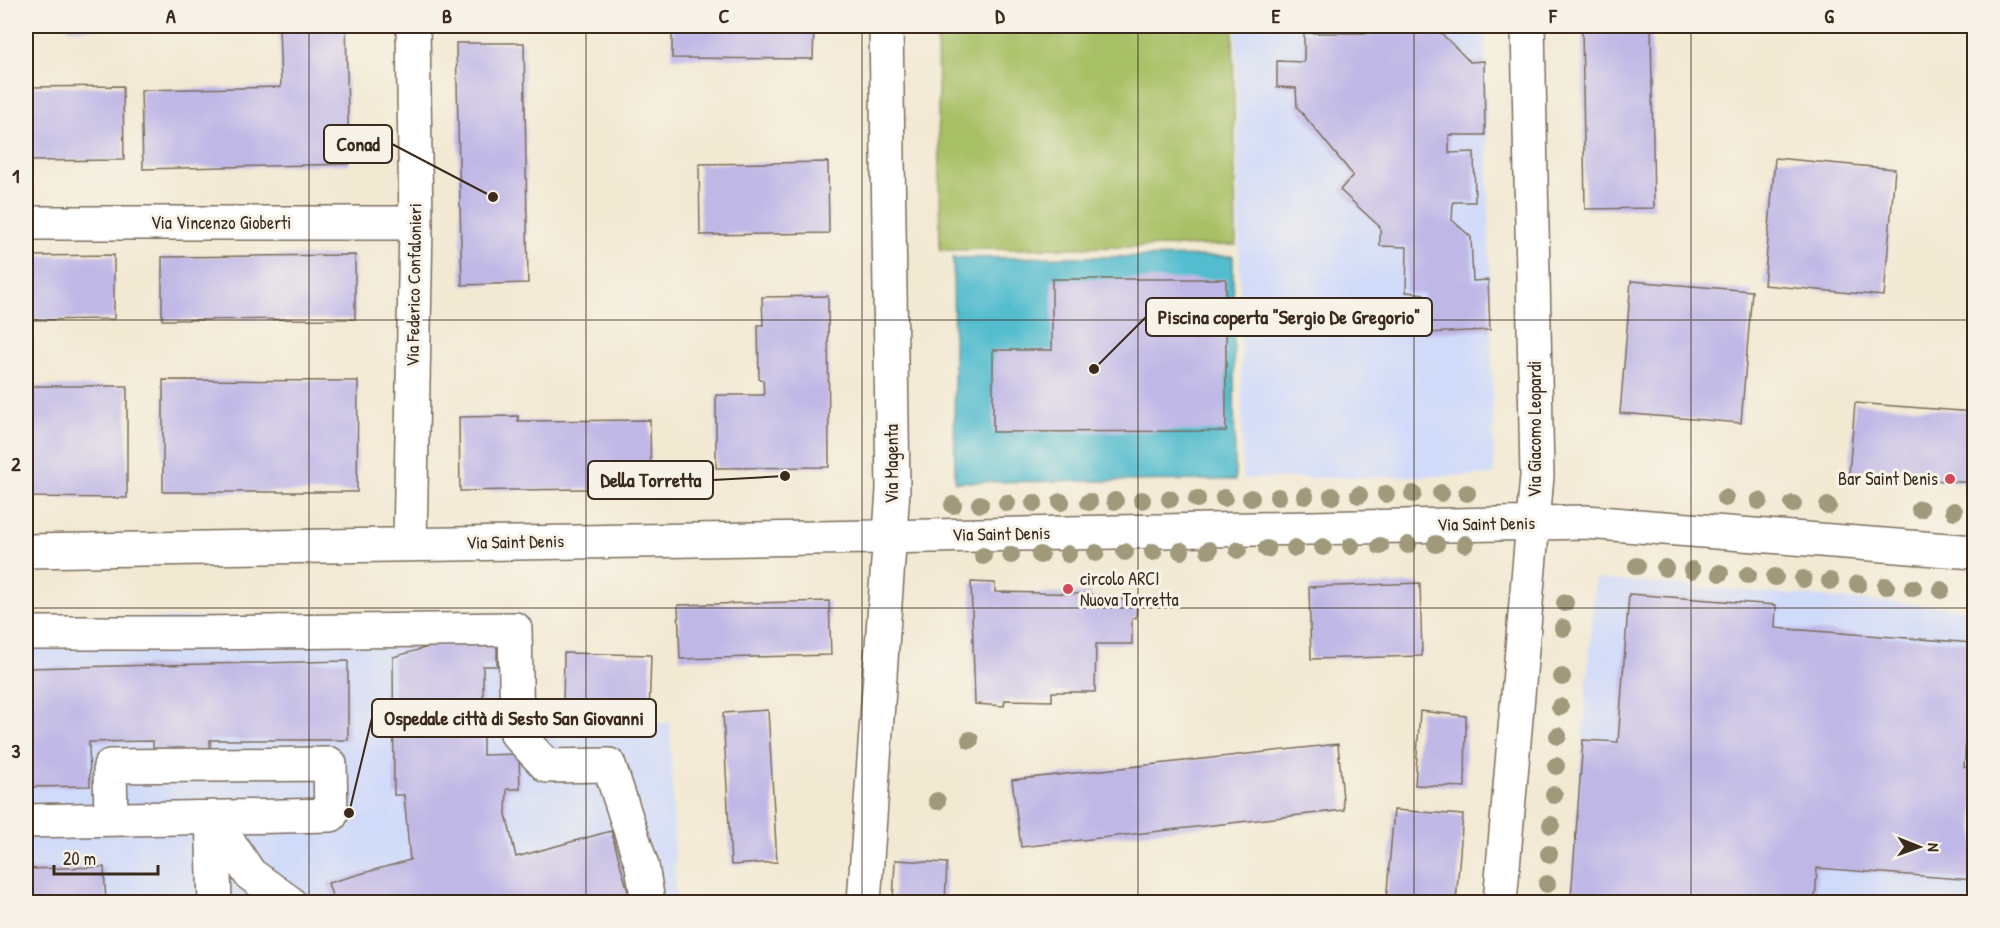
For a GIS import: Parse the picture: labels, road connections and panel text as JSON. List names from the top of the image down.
{
  "streets": {
    "street": [
      "Via Vincenzo Gioberti",
      "Via Federico Confalonieri",
      "Via Giacomo Leopardi",
      "Via Magenta",
      "Via Saint Denis"
    ]
  },
  "crossings": [
    ["Via Vincenzo Gioberti", "Via Federico Confalonieri"],
    ["Via Federico Confalonieri", "Via Saint Denis"],
    ["Via Giacomo Leopardi", "Via Saint Denis"],
    ["Via Magenta", "Via Saint Denis"]
  ],
  "places": [
    "Conad",
    "Piscina coperta \"Sergio De Gregorio\"",
    "Della Torretta",
    "Bar Saint Denis",
    "circolo ARCI Nuova Torretta",
    "Ospedale città di Sesto San Giovanni"
  ],
  "scale_bar": "20 m",
  "north": "right",
  "grid": {
    "columns": [
      "A",
      "B",
      "C",
      "D",
      "E",
      "F",
      "G"
    ],
    "rows": ["1", "2", "3"]
  }
}
